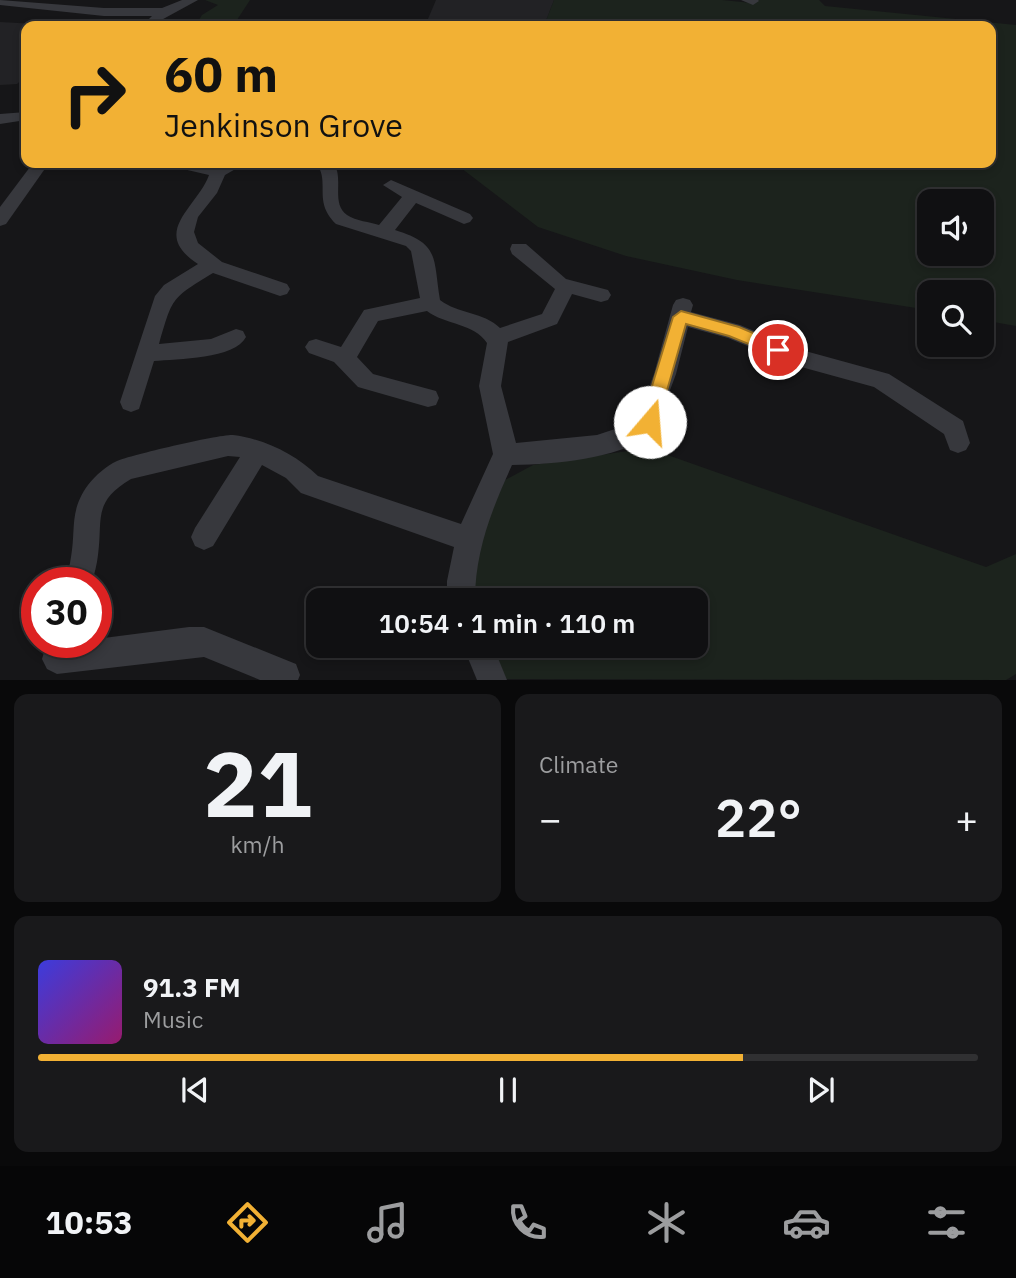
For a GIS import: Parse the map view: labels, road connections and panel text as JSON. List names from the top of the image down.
{
  "page": {
    "turn": ["60 m", "Jenkinson Grove"],
    "limit": "30",
    "trip": "10:54 · 1 min · 110 m",
    "tile": [
      ["21", "km/h"],
      "Climate"
    ],
    "heat": ["−", "22°", "+"],
    "song": ["91.3 FM", "Music"],
    "tabs": "10:53"
  }
}
